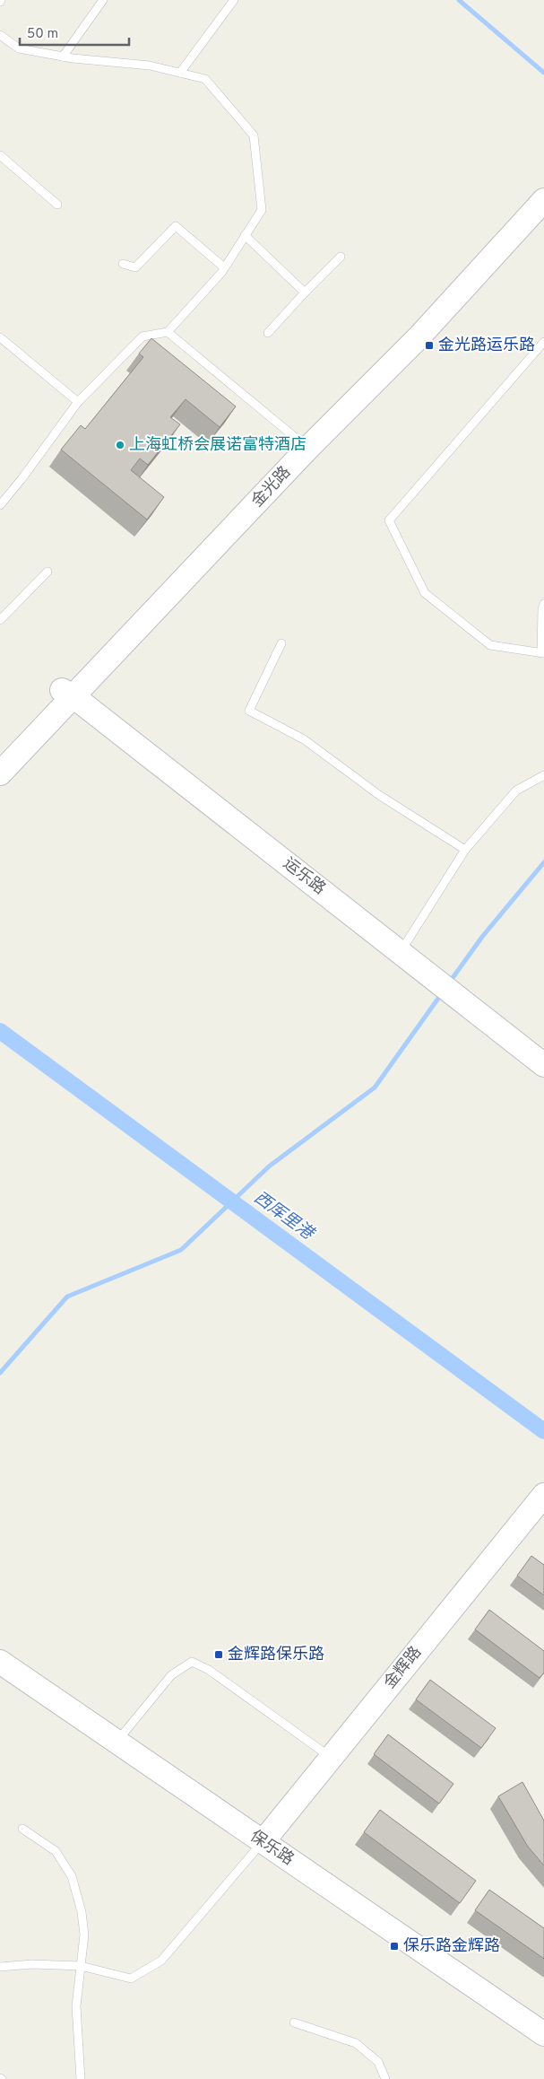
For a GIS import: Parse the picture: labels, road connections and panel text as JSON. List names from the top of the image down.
{
  "streets": {
    "street": [
      "金光路",
      "运乐路",
      "金辉路",
      "保乐路"
    ]
  },
  "crossings": [
    ["金光路", "运乐路"],
    ["金辉路", "保乐路"]
  ],
  "water": ["西厍里港"],
  "places": {
    "transit": ["金光路运乐路", "金辉路保乐路", "保乐路金辉路"],
    "other": ["上海虹桥会展诺富特酒店"]
  },
  "scale_bar": "50 m"
}
